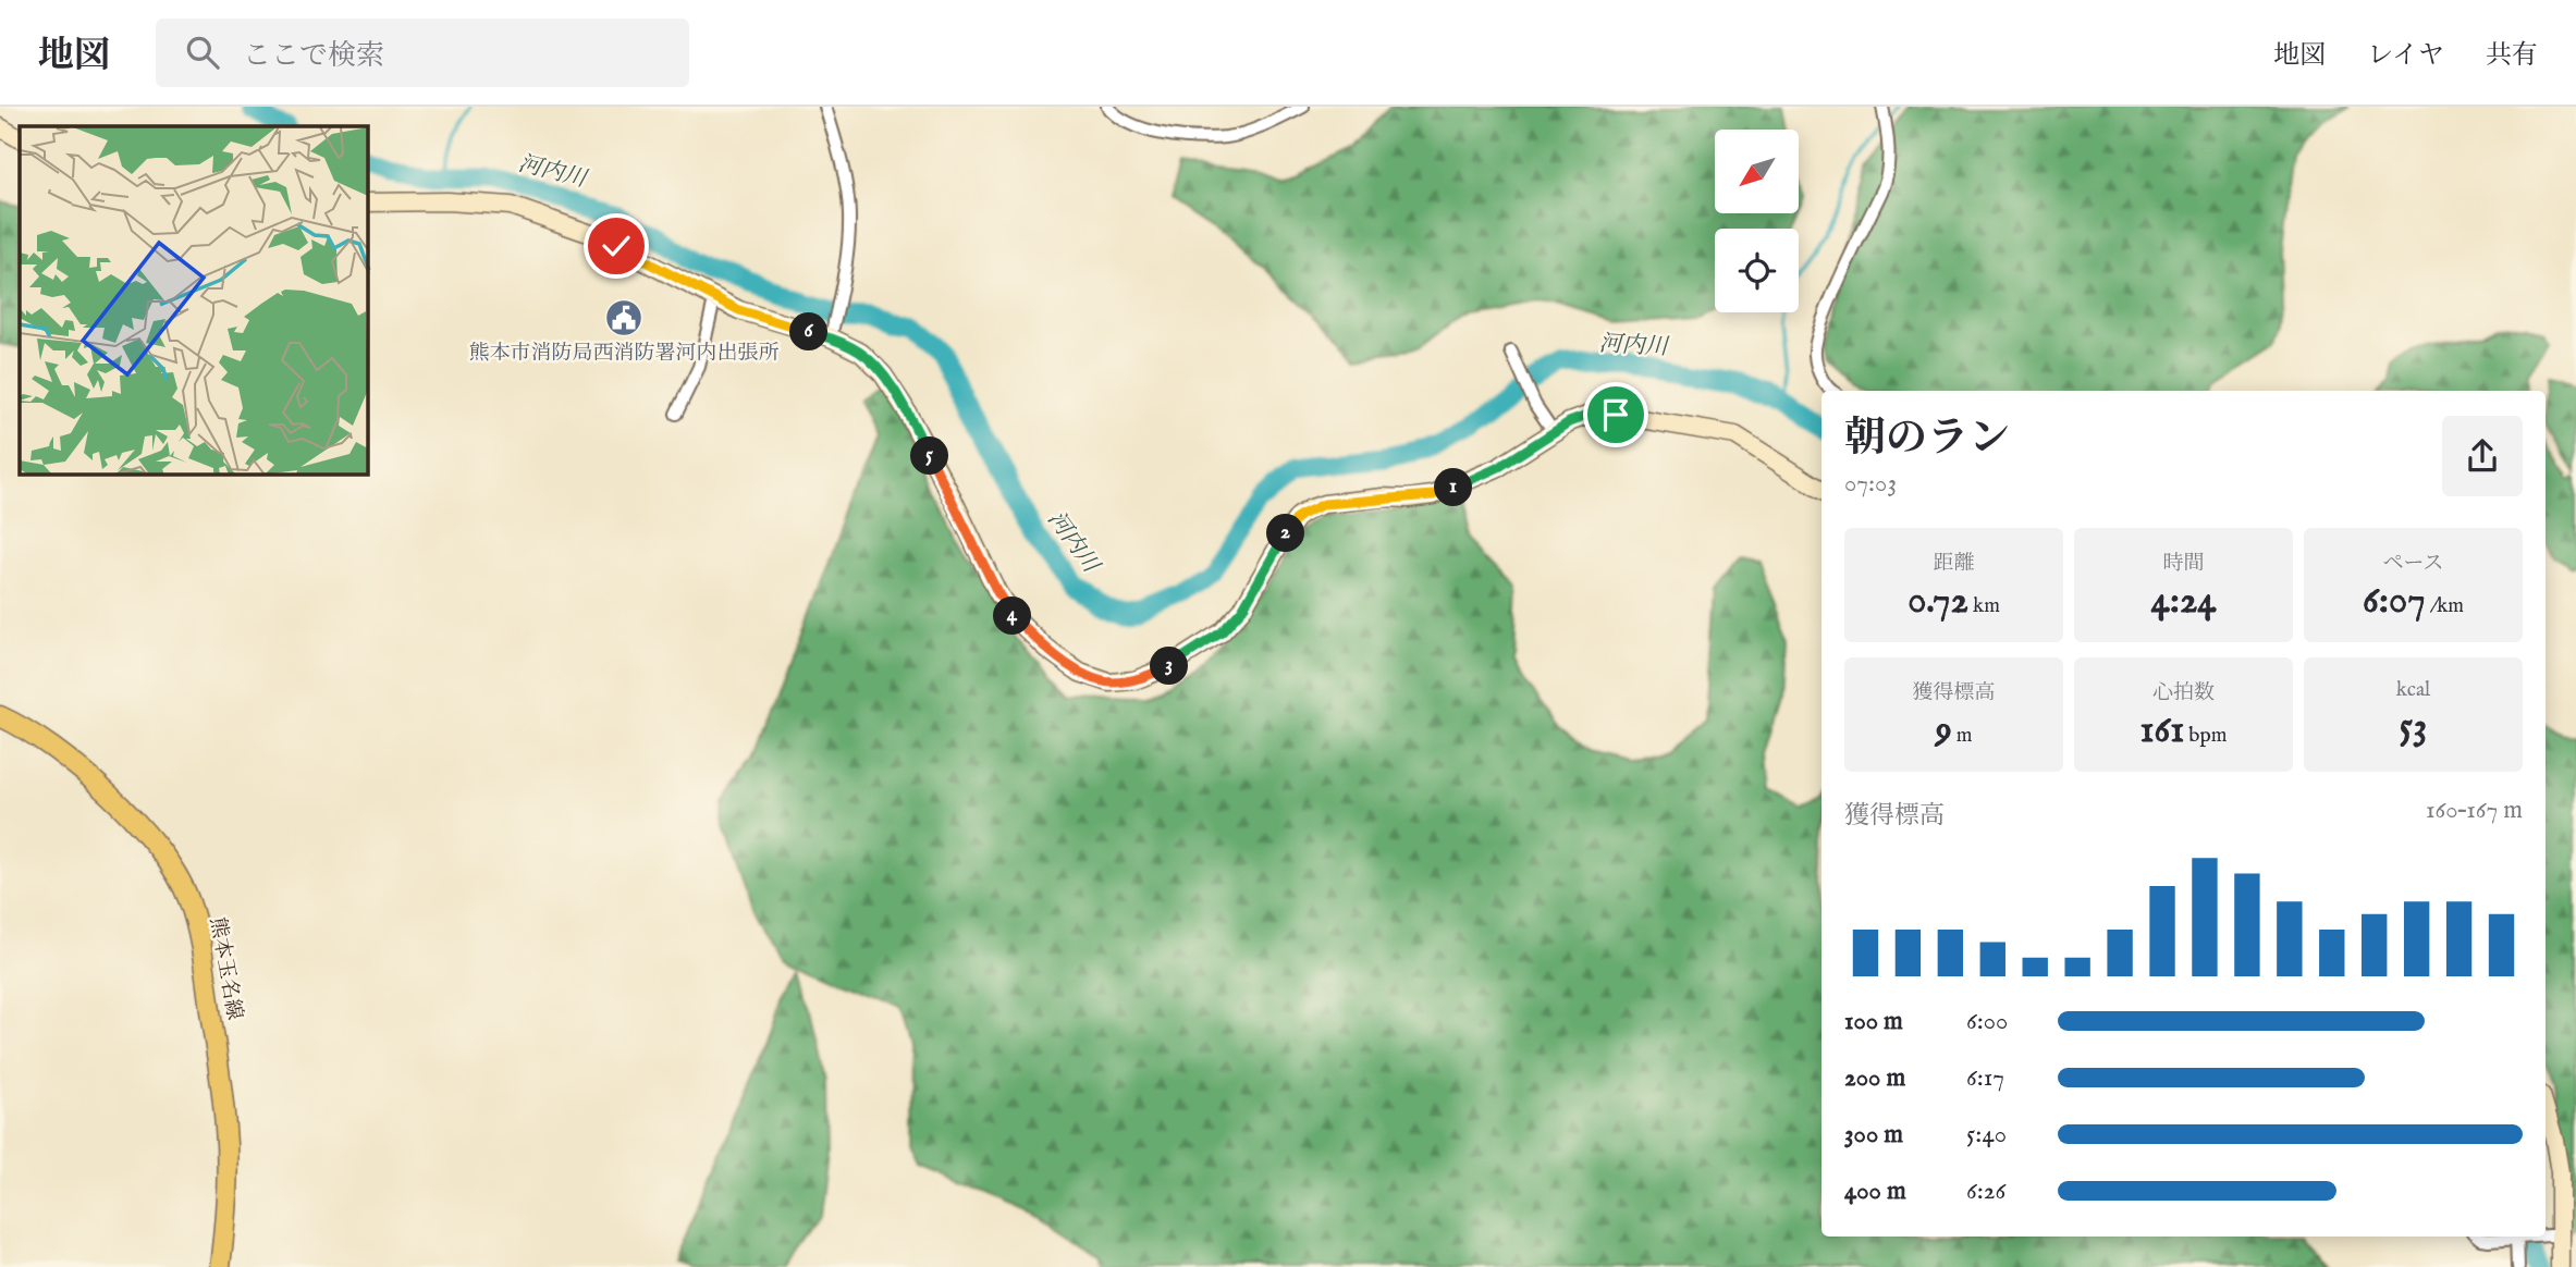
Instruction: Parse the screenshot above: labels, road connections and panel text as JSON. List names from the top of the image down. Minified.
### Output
{"streets":{"main road":["熊本玉名線"]},"water":["河内川"],"places":{"public building":["熊本市消防局西消防署河内出張所"]},"north":"bottom left","page":{"header":"地図","search":"ここで検索","nav":["地図","レイヤ","共有"],"pins":["6","5","1","2","4","3"],"heading":["朝のラン","07:03"],"stats":[["距離","0.72 km"],["時間","4:24"],["ペース","6:07 /km"],["獲得標高","9 m"],["心拍数","161 bpm"],["kcal","53"]],"chart":["獲得標高","160–167 m"],"list":[{"name":"100 m","note":"6:00"},{"name":"200 m","note":"6:17"},{"name":"300 m","note":"5:40"},{"name":"400 m","note":"6:26"}]}}
